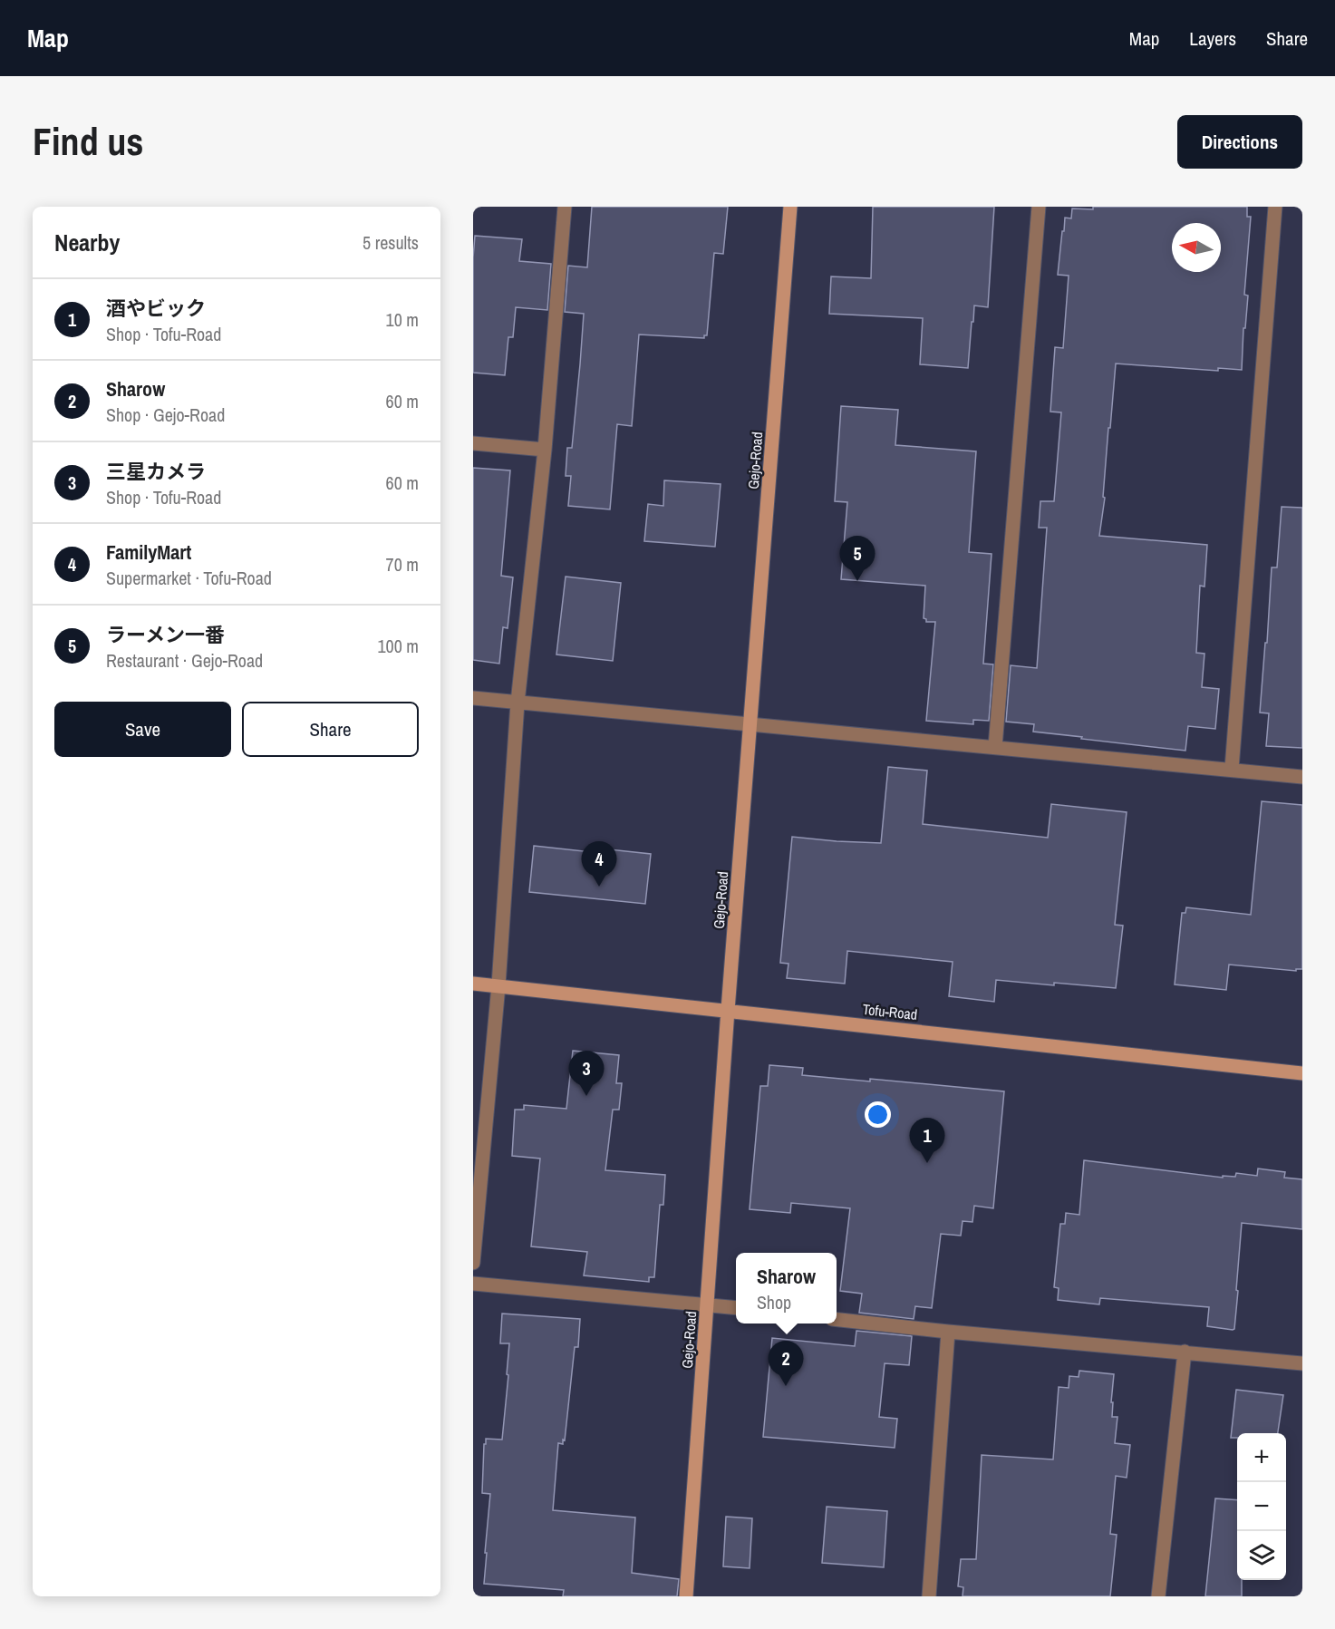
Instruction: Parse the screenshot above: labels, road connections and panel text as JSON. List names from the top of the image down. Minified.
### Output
{"streets":{"street":["Gejo-Road","Tofu-Road"]},"crossings":[["Gejo-Road","Tofu-Road"]],"north":"left","page":{"header":"Map","nav":["Map","Layers","Share"],"buttons":["Directions",["Save","Share"]],"title":"Find us","heading":["Nearby","5 results"],"list":[{"mark":"1","name":"酒やビック","note":"Shop · Tofu-Road","value":"10 m"},{"mark":"2","name":"Sharow","note":"Shop · Gejo-Road","value":"60 m"},{"mark":"3","name":"三星カメラ","note":"Shop · Tofu-Road","value":"60 m"},{"mark":"4","name":"FamilyMart","note":"Supermarket · Tofu-Road","value":"70 m"},{"mark":"5","name":"ラーメン一番","note":"Restaurant · Gejo-Road","value":"100 m"}],"pins":["5","4","3","1","2"],"popup":["Sharow","Shop"],"map_buttons":["+","−"]}}
